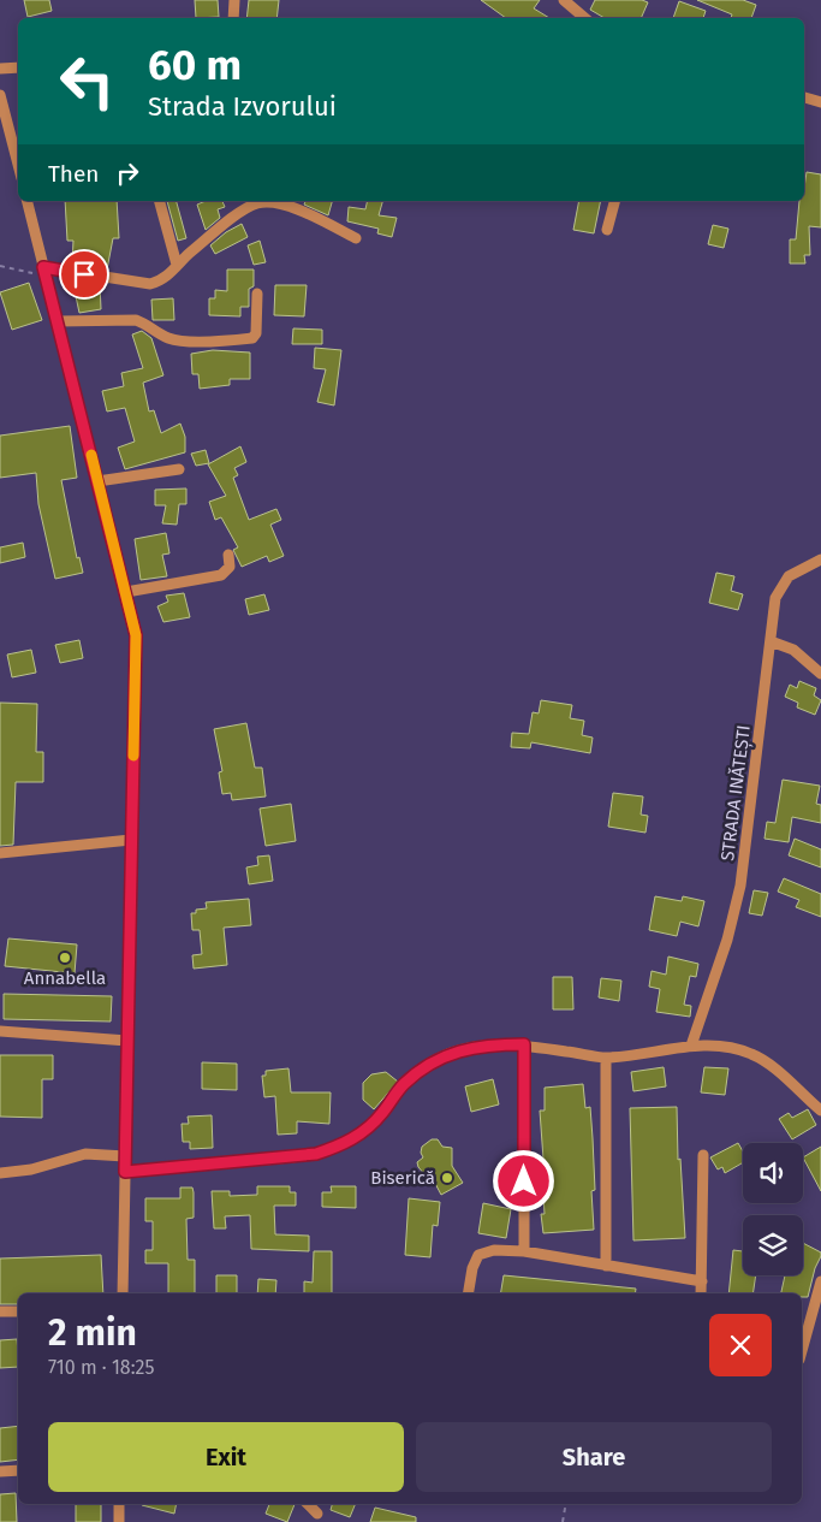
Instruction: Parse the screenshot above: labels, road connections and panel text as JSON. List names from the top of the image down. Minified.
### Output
{"streets":{"street":["STRADA INĂTEȘTI"]},"places":["Annabella","Biserică"],"page":{"turn":["60 m","Strada Izvorului"],"then":"Then","heading":["2 min","710 m · 18:25"],"buttons":["Exit","Share"]}}
